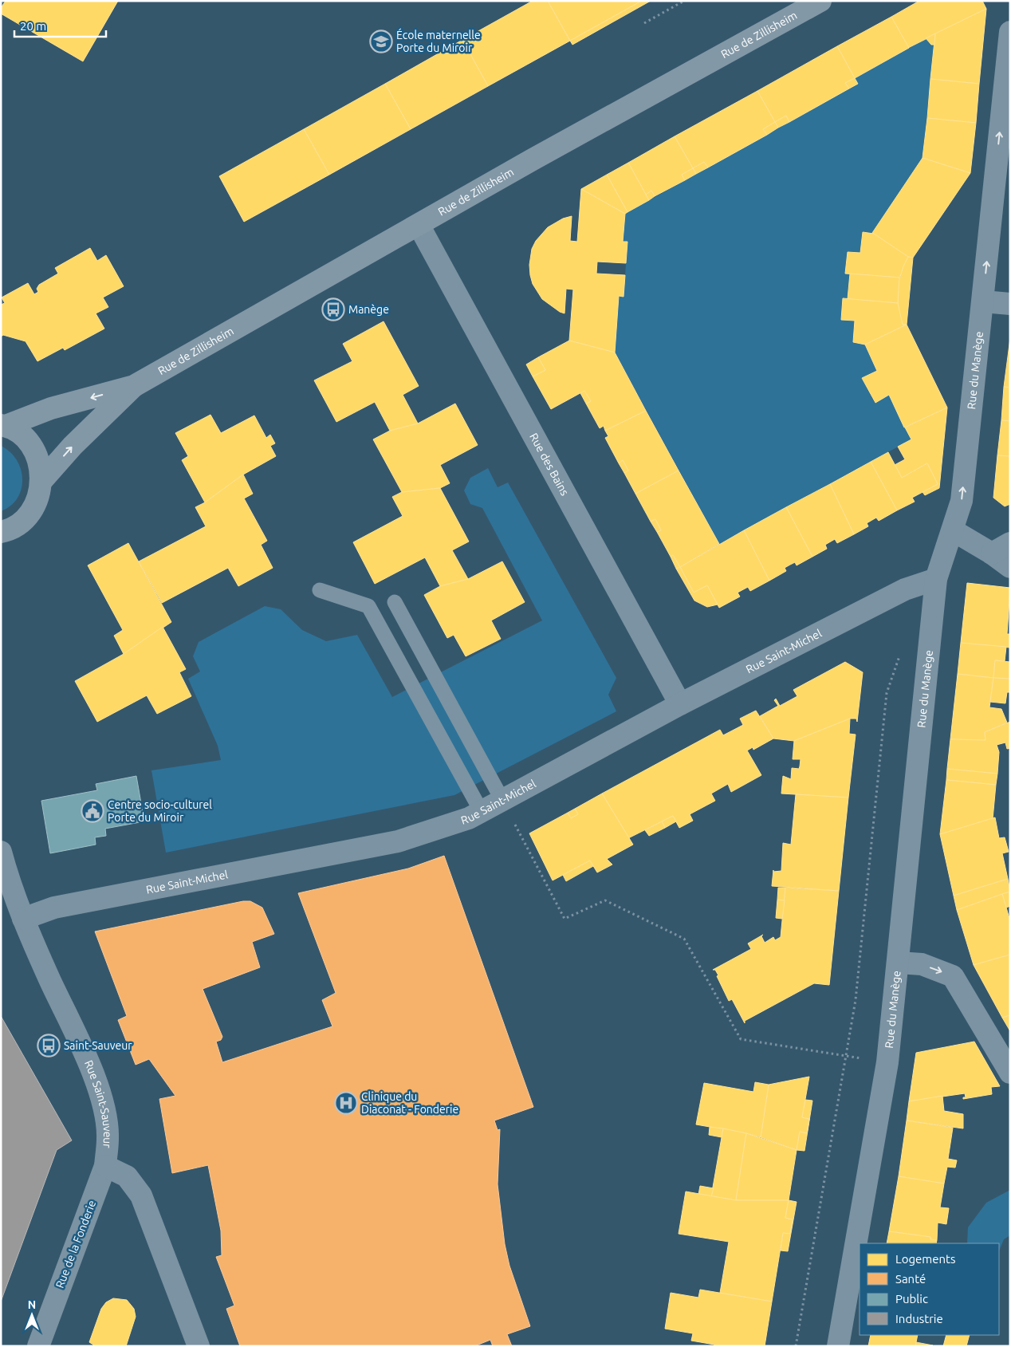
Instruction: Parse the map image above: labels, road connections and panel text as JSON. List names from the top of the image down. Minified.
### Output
{"streets":{"street":["Rue de Zillisheim","Rue du Manège","Rue des Bains","Rue Saint-Michel","Rue Saint-Sauveur","Rue de la Fonderie"]},"crossings":[["Rue de Zillisheim","Rue des Bains"],["Rue du Manège","Rue Saint-Michel"],["Rue des Bains","Rue Saint-Michel"],["Rue Saint-Michel","Rue Saint-Sauveur"],["Rue Saint-Sauveur","Rue de la Fonderie"]],"one_way":["Rue du Manège"],"places":{"school or university":["École maternelle Porte du Miroir"],"bus stop":["Manège","Saint-Sauveur"],"public building":["Centre socio-culturel Porte du Miroir"],"hospital":["Clinique du Diaconat - Fonderie"]},"legend":["Logements","Santé","Public","Industrie"],"scale_bar":"20 m","north":"top"}
